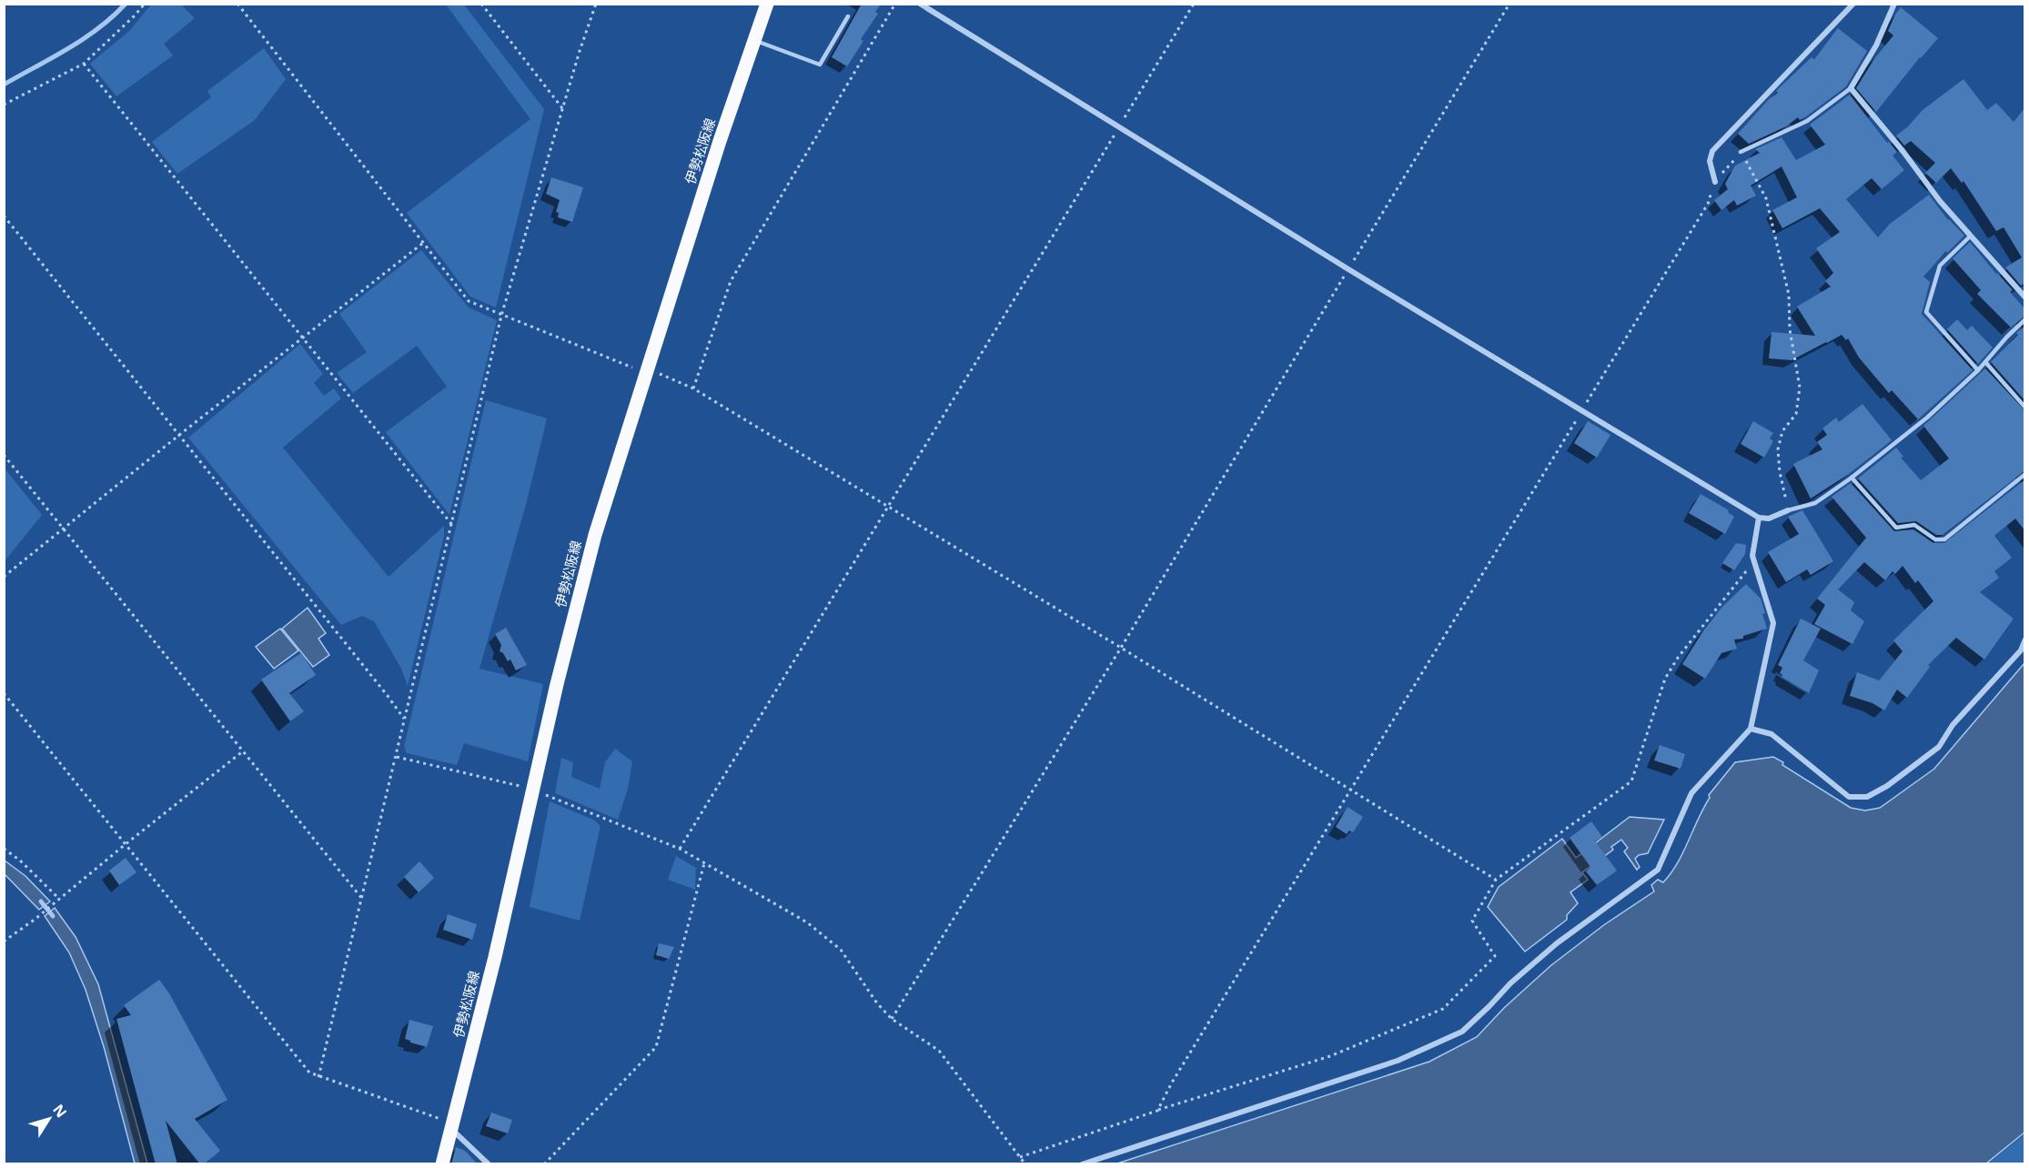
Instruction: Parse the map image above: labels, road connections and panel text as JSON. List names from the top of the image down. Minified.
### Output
{"streets":{"main road":["伊勢松阪線"]},"north":"top right"}
